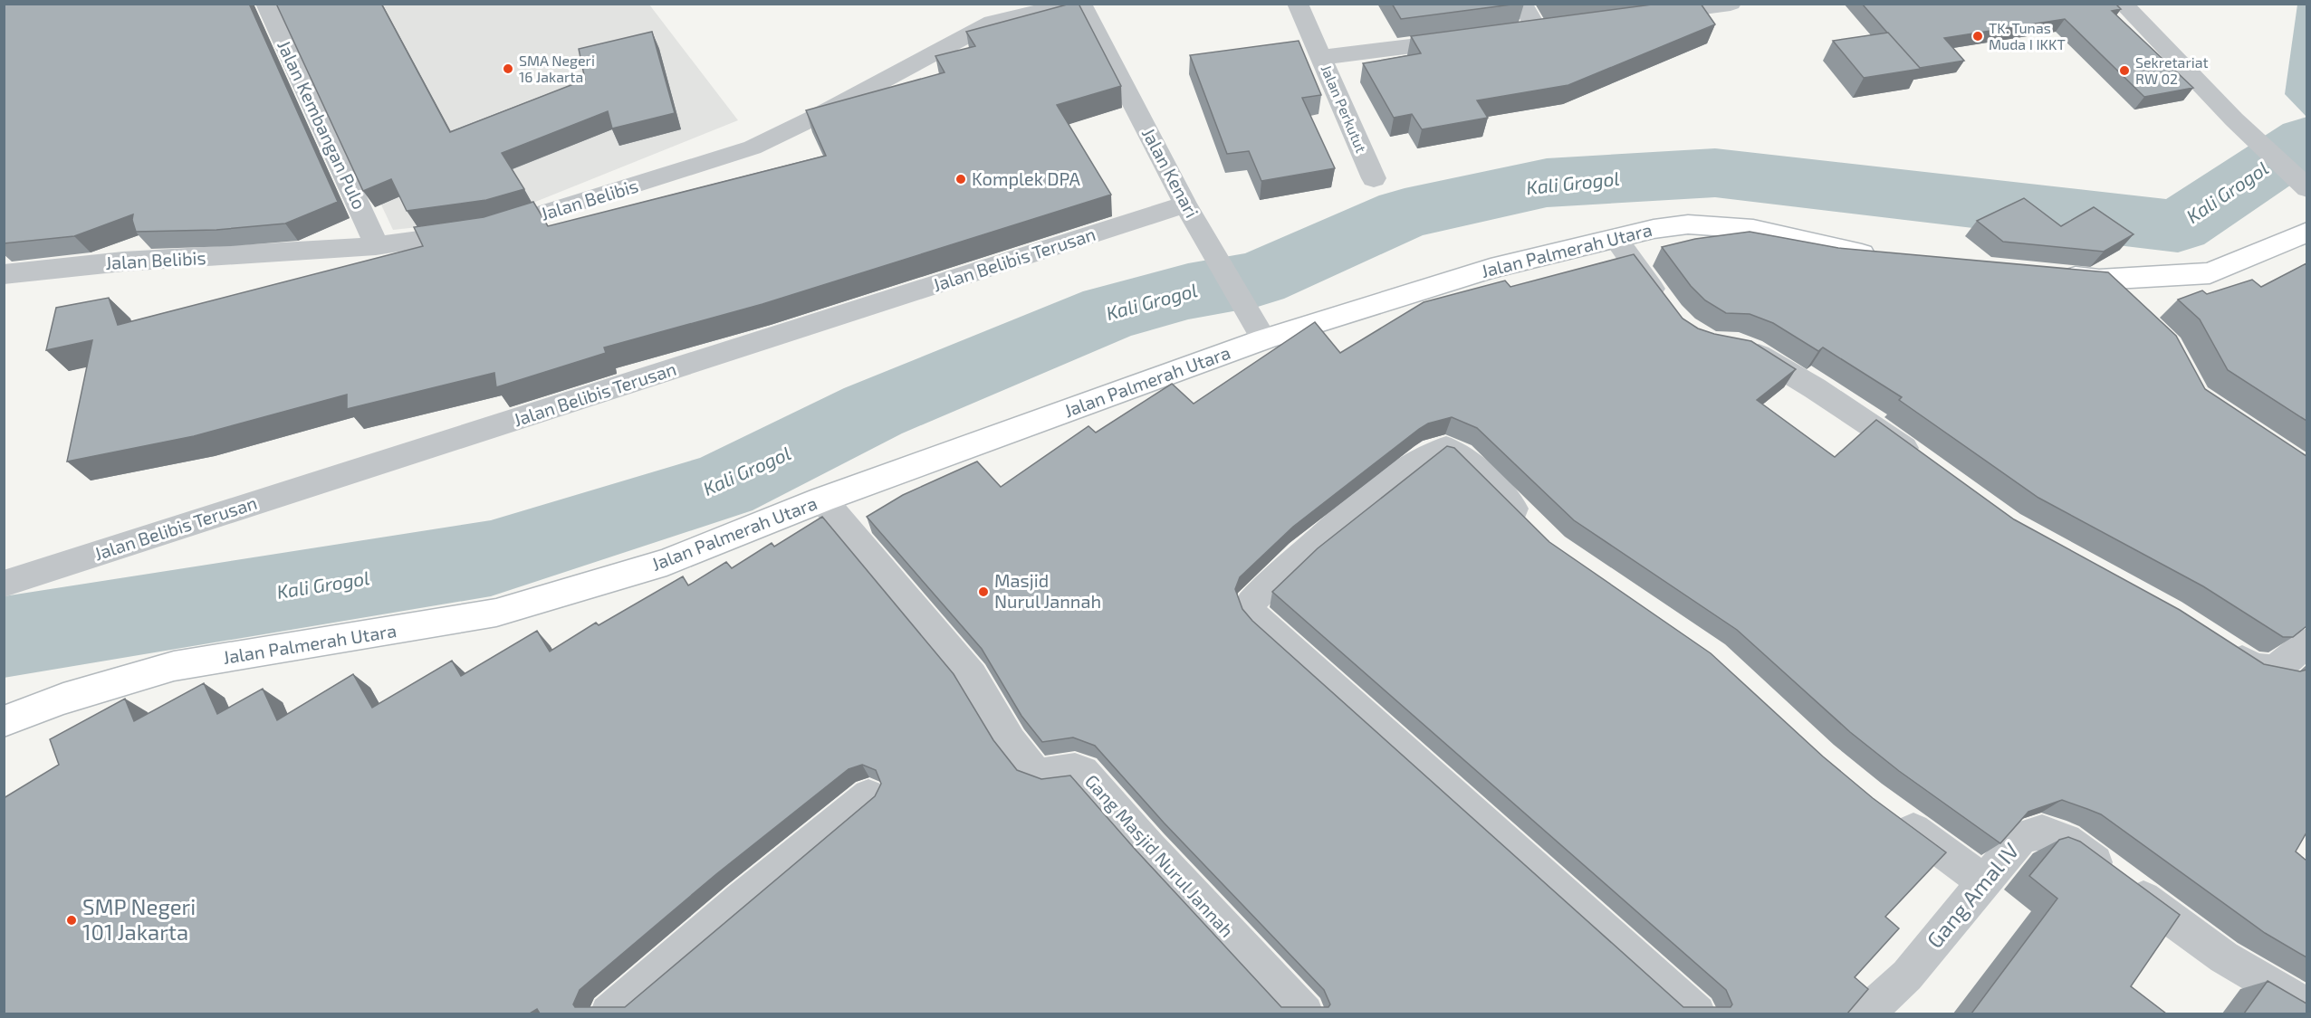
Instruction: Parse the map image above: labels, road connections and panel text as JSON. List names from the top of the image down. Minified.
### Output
{"streets":{"street":["Jalan Perkutut","Jalan Kembangan Pulo","Jalan Kenari","Jalan Belibis","Jalan Palmerah Utara","Jalan Belibis Terusan","Gang Masjid Nurul Jannah","Gang Amal IV"]},"crossings":[["Jalan Kembangan Pulo","Jalan Belibis"],["Jalan Kenari","Jalan Palmerah Utara"],["Jalan Kenari","Jalan Belibis Terusan"],["Jalan Palmerah Utara","Gang Masjid Nurul Jannah"]],"water":["Kali Grogol"],"places":["TK. Tunas Muda I IKKT","SMA Negeri 16 Jakarta","Sekretariat RW 02","Komplek DPA","Masjid Nurul Jannah","SMP Negeri 101 Jakarta"]}
